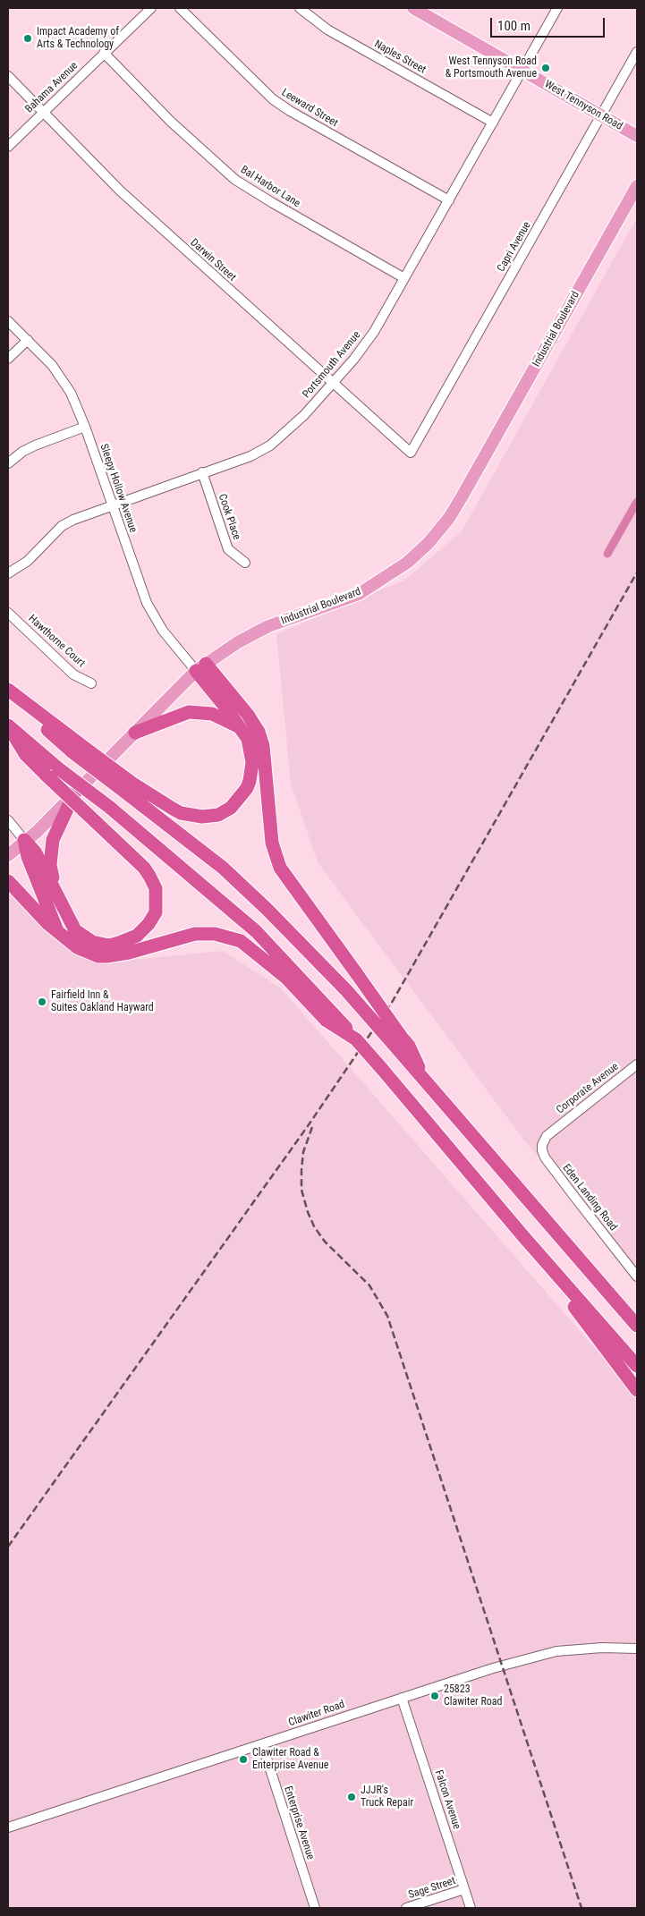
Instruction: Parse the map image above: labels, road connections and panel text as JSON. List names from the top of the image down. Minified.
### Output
{"streets":{"main road":["West Tennyson Road","Industrial Boulevard"],"street":["Naples Street","Bahama Avenue","Leeward Street","Bal Harbor Lane","Capri Avenue","Darwin Street","Portsmouth Avenue","Sleepy Hollow Avenue","Cook Place","Hawthorne Court","Corporate Avenue","Eden Landing Road","Clawiter Road","Falcon Avenue","Enterprise Avenue","Sage Street"]},"crossings":[["Naples Street","Portsmouth Avenue"],["Bahama Avenue","Bal Harbor Lane"],["Bahama Avenue","Darwin Street"],["West Tennyson Road","Capri Avenue"],["West Tennyson Road","Portsmouth Avenue"],["Leeward Street","Portsmouth Avenue"],["Bal Harbor Lane","Portsmouth Avenue"],["Capri Avenue","Darwin Street"],["Darwin Street","Portsmouth Avenue"],["Industrial Boulevard","Sleepy Hollow Avenue"],["Portsmouth Avenue","Sleepy Hollow Avenue"],["Portsmouth Avenue","Cook Place"],["Corporate Avenue","Eden Landing Road"],["Clawiter Road","Falcon Avenue"],["Clawiter Road","Enterprise Avenue"],["Falcon Avenue","Sage Street"]],"places":["Impact Academy of Arts & Technology","West Tennyson Road & Portsmouth Avenue","Fairfield Inn & Suites Oakland Hayward","25823 Clawiter Road","Clawiter Road & Enterprise Avenue","JJJR's Truck Repair"],"scale_bar":"100 m"}
